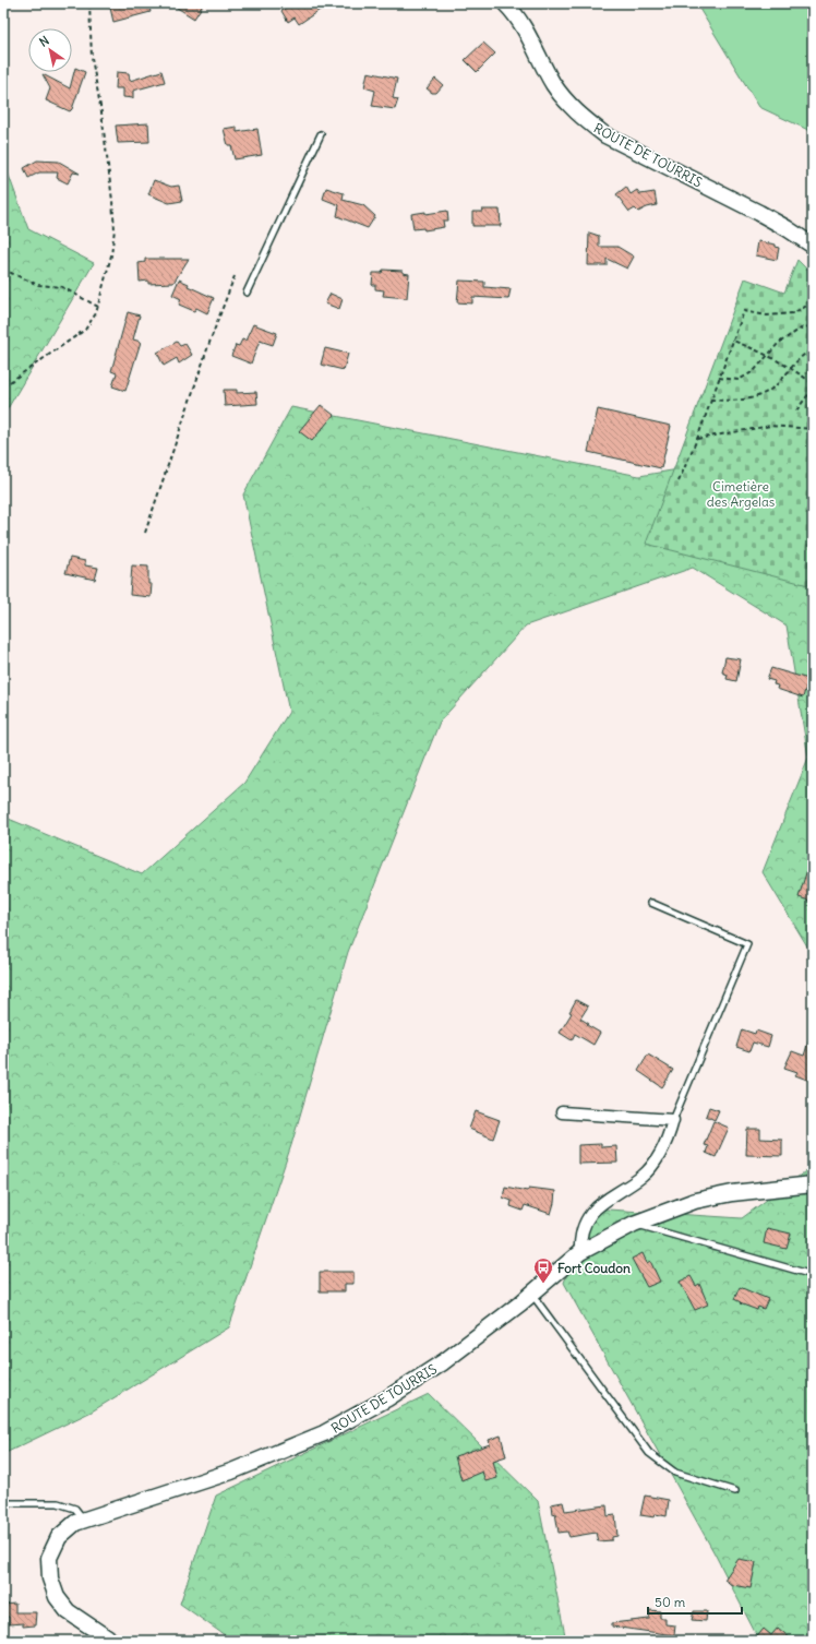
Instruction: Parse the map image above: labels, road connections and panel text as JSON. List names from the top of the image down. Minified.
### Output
{"streets":{"street":["ROUTE DE TOURRIS"]},"parks":["Cimetière des Argelas"],"places":{"bus stop":["Fort Coudon"]},"scale_bar":"50 m","north":"top left"}
